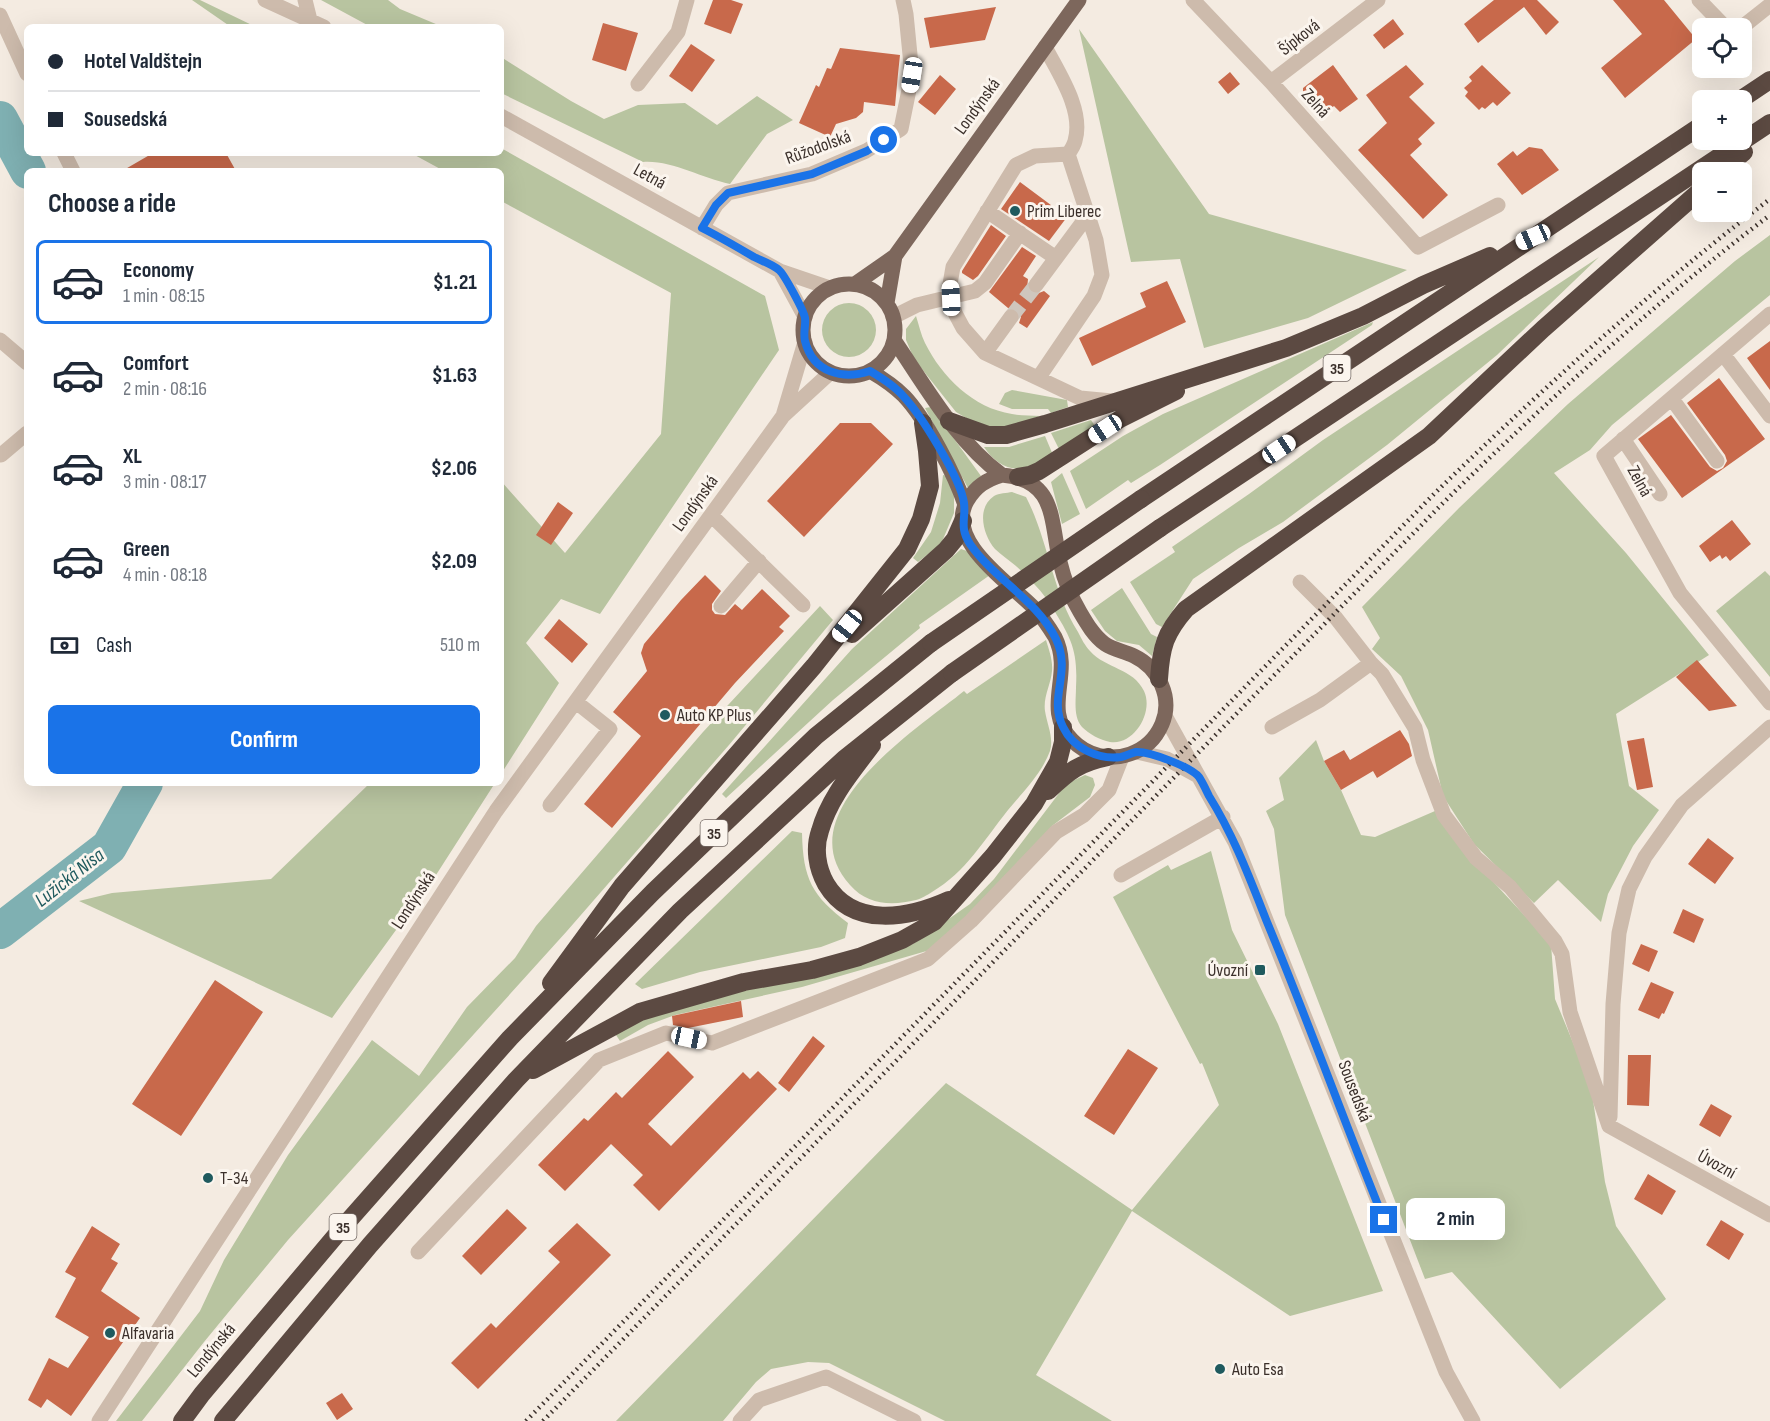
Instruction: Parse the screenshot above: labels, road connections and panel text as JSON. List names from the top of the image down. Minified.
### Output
{"streets":{"highway":["Londýnská","35"],"street":["Šípková","Zelná","Růžodolská","Letná","Sousedská","Úvozní"]},"crossings":[["Šípková","Zelná"],["Londýnská","Letná"],["Londýnská","35"],["Růžodolská","Letná"]],"water":["Lužická Nisa"],"places":{"other":["Prim Liberec","Auto KP Plus","T-34","Alfavaria","Auto Esa"],"transit":["Úvozní"]},"page":{"map_buttons":["+","−"],"banner":["Hotel Valdštejn","Sousedská"],"heading":"Choose a ride","list":[{"name":"Economy","note":"1 min · 08:15","value":"$1.21"},{"name":"Comfort","note":"2 min · 08:16","value":"$1.63"},{"name":"XL","note":"3 min · 08:17","value":"$2.06"},{"name":"Green","note":"4 min · 08:18","value":"$2.09"}],"pay":["Cash","510 m"],"buttons":"Confirm","bubble":"2 min"}}
